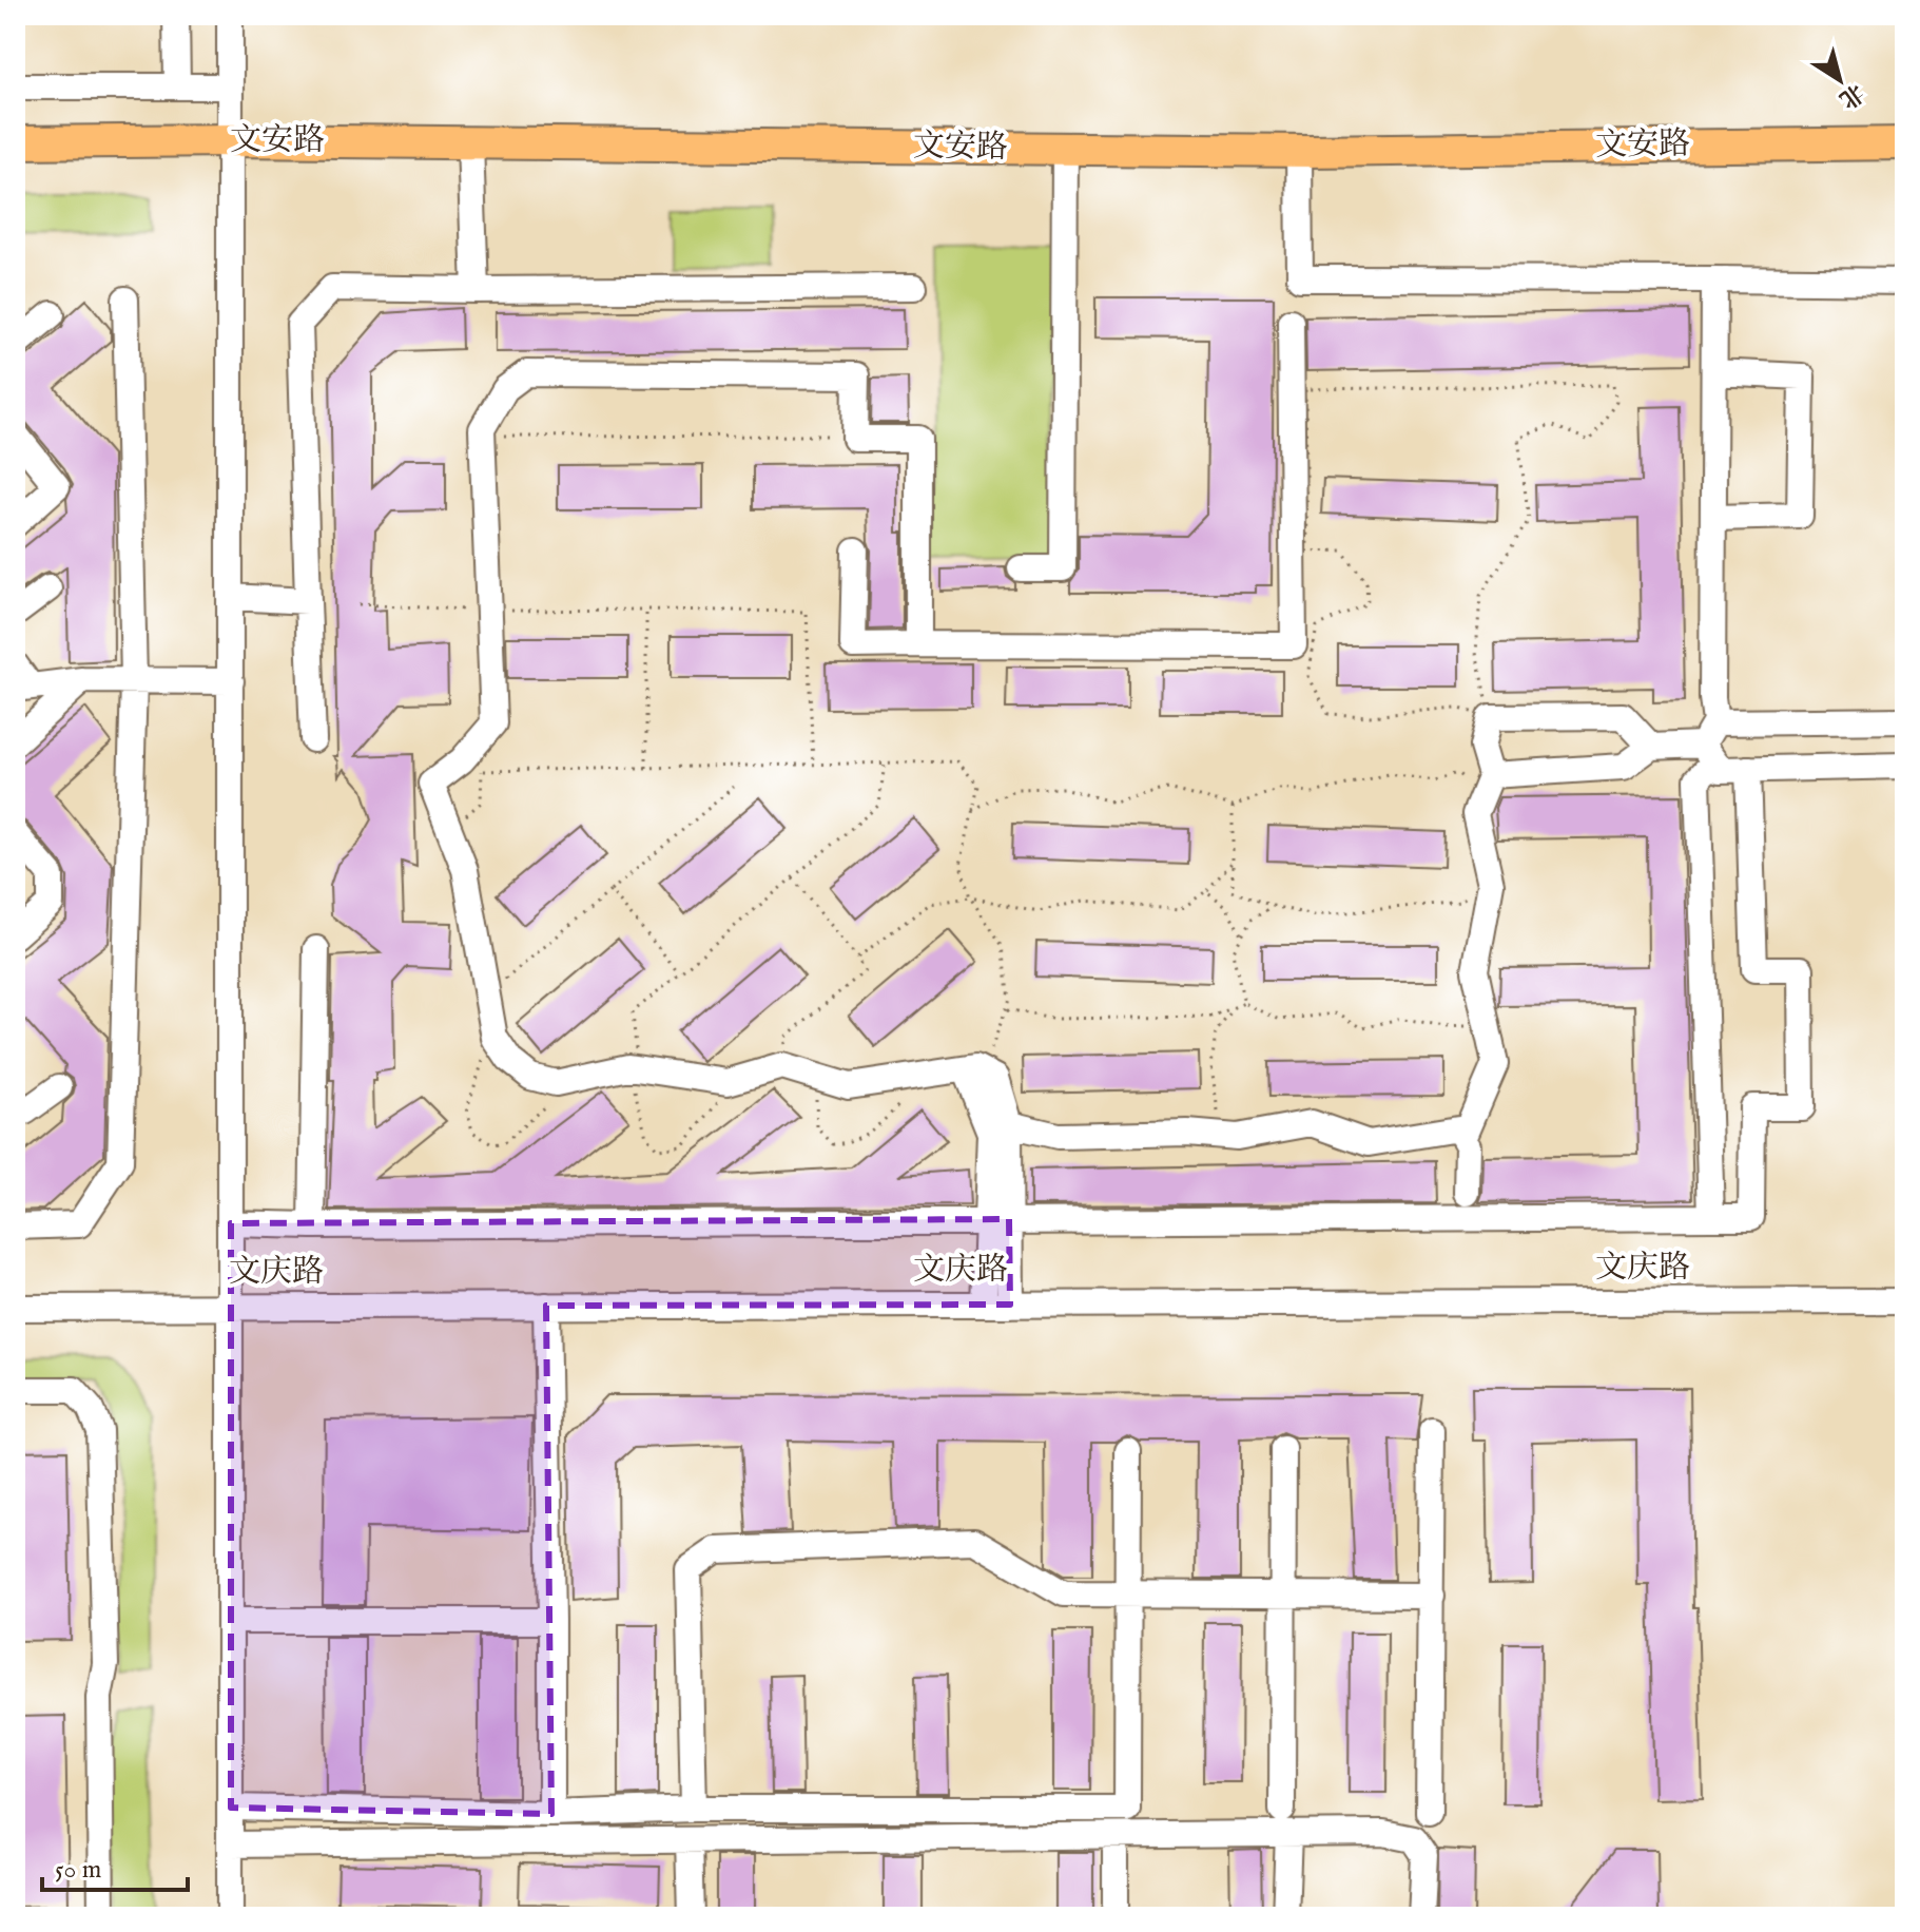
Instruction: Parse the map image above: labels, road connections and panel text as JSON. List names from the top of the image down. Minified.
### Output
{"streets":{"main road":["文安路"],"street":["文庆路"]},"scale_bar":"50 m","north":"bottom right"}
